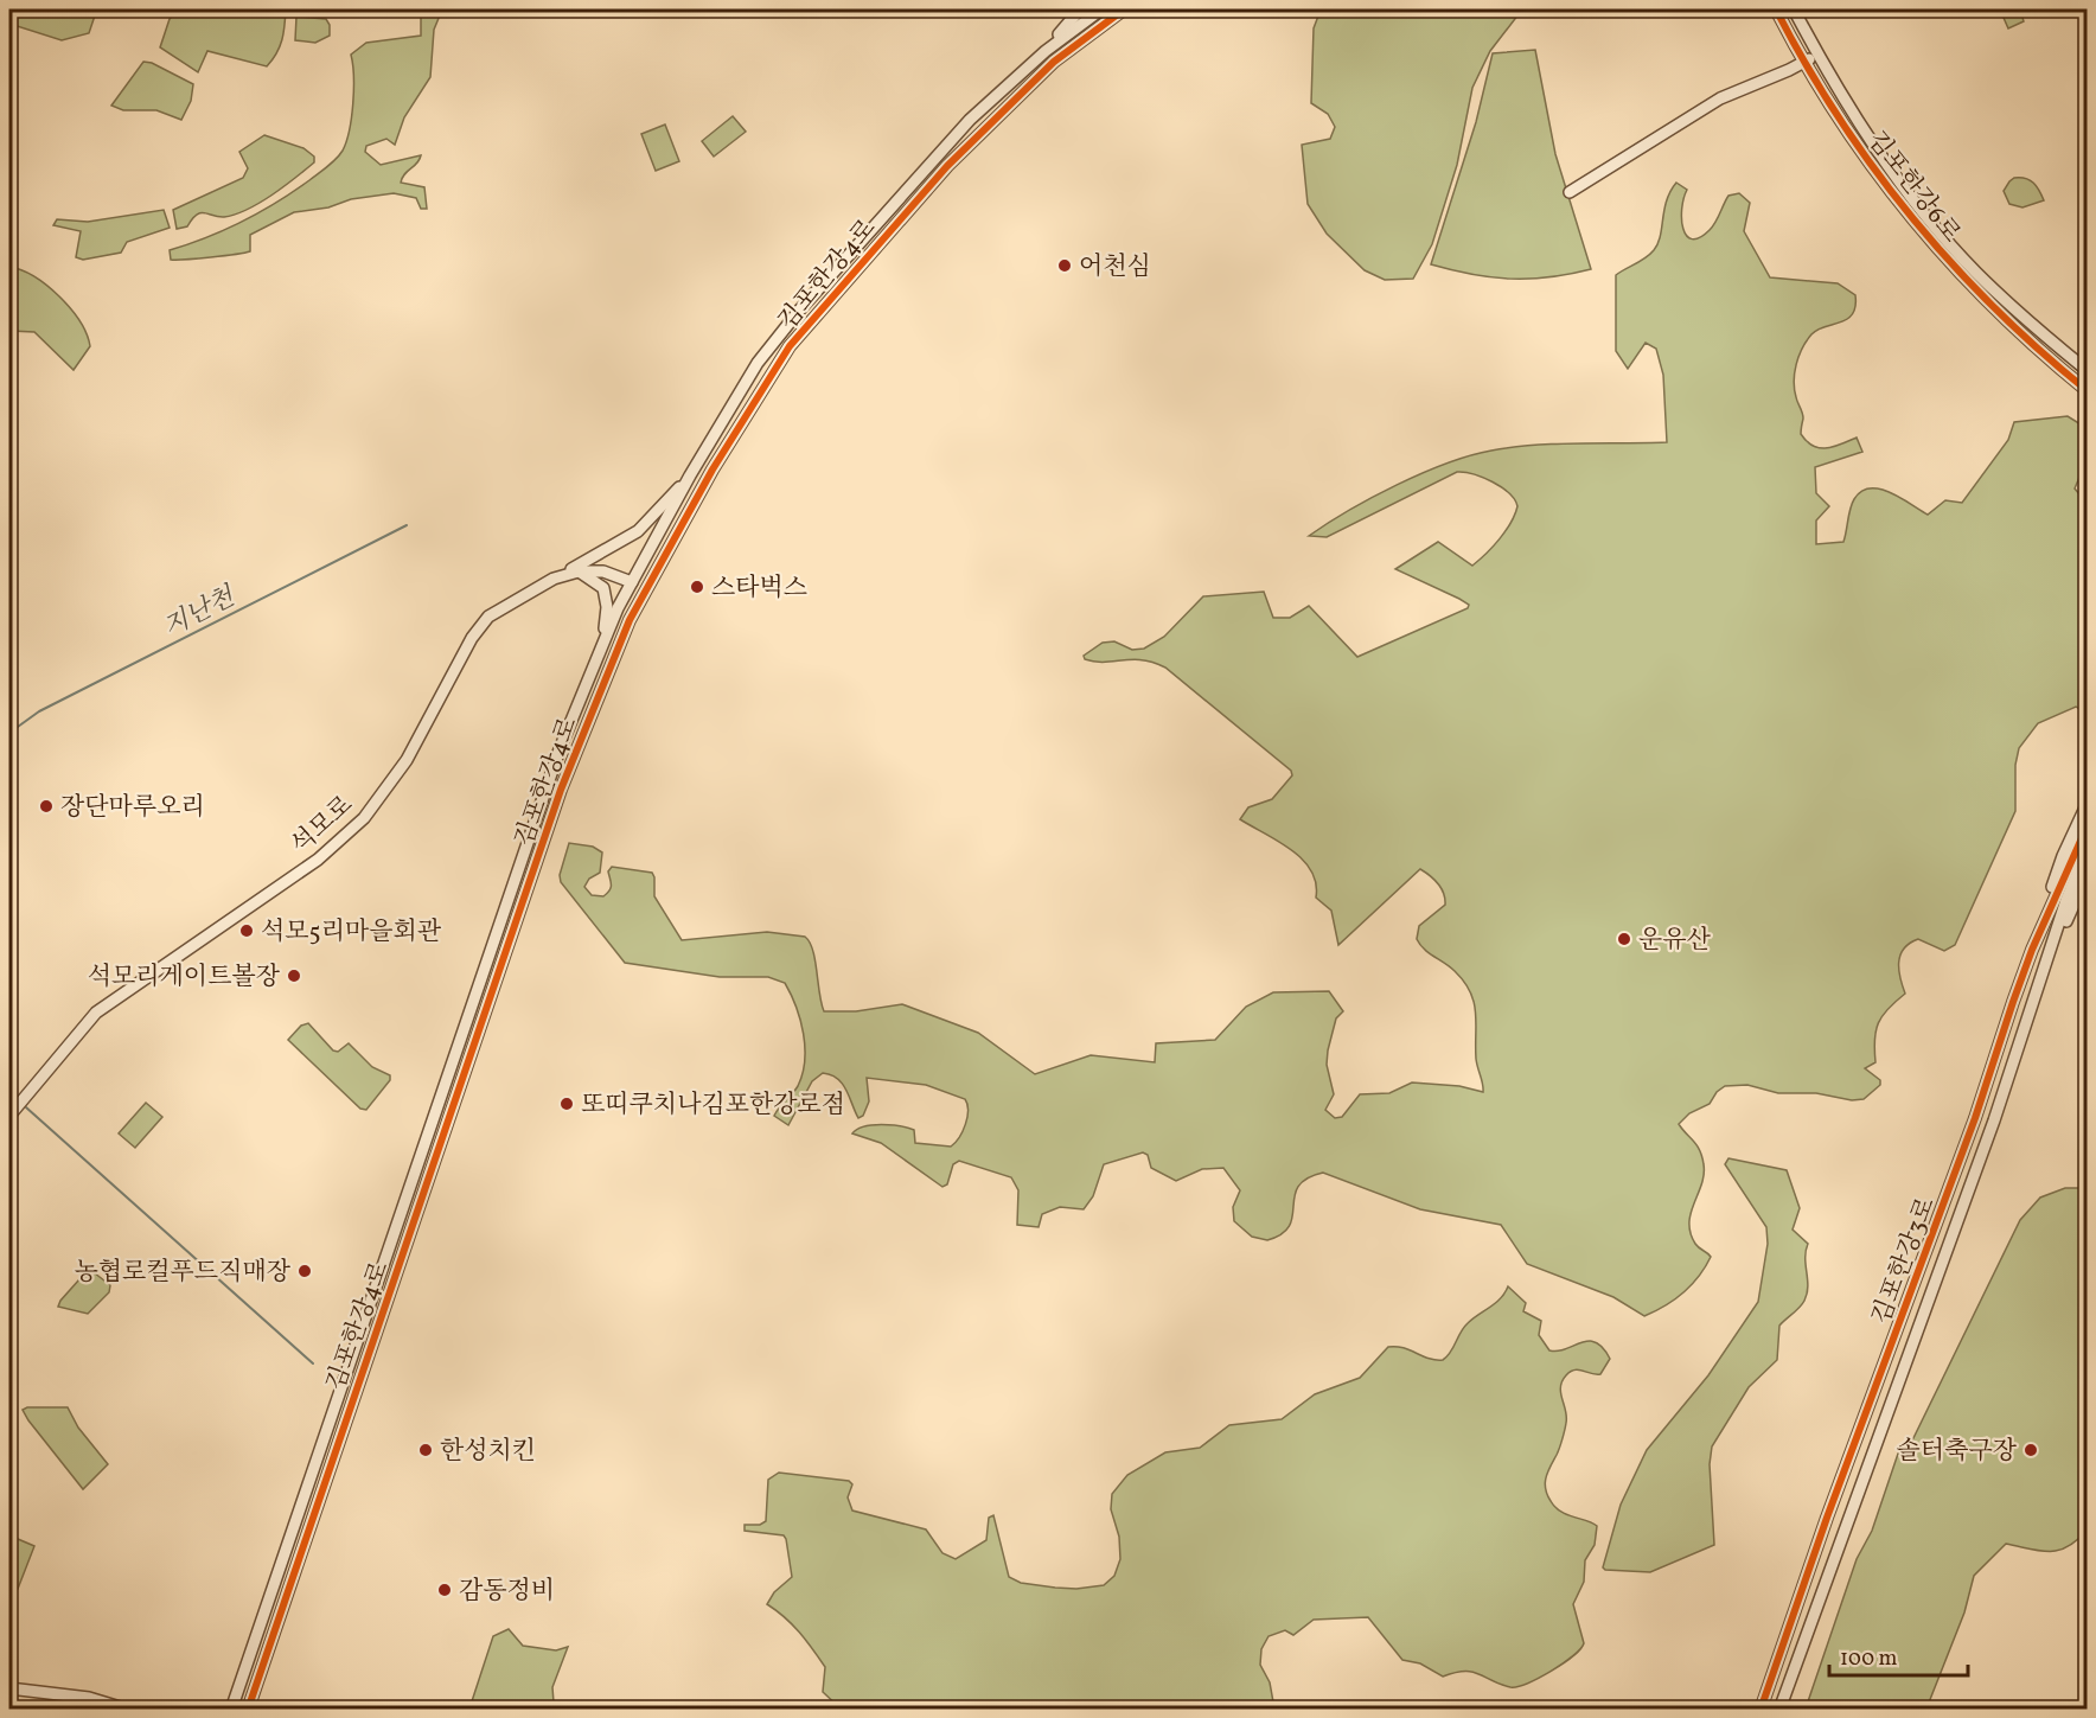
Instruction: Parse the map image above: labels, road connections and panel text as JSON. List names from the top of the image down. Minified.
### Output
{"streets":{"street":["김포한강6로","김포한강4로","석모로","김포한강3로"]},"crossings":[["김포한강4로","석모로"]],"water":["지난천"],"places":["어천심","스타벅스","장단마루오리","석모5리마을회관","운유산","석모리게이트볼장","또띠쿠치나김포한강로점","농협로컬푸드직매장","한성치킨","솔터축구장","감동정비"],"scale_bar":"100 m"}
